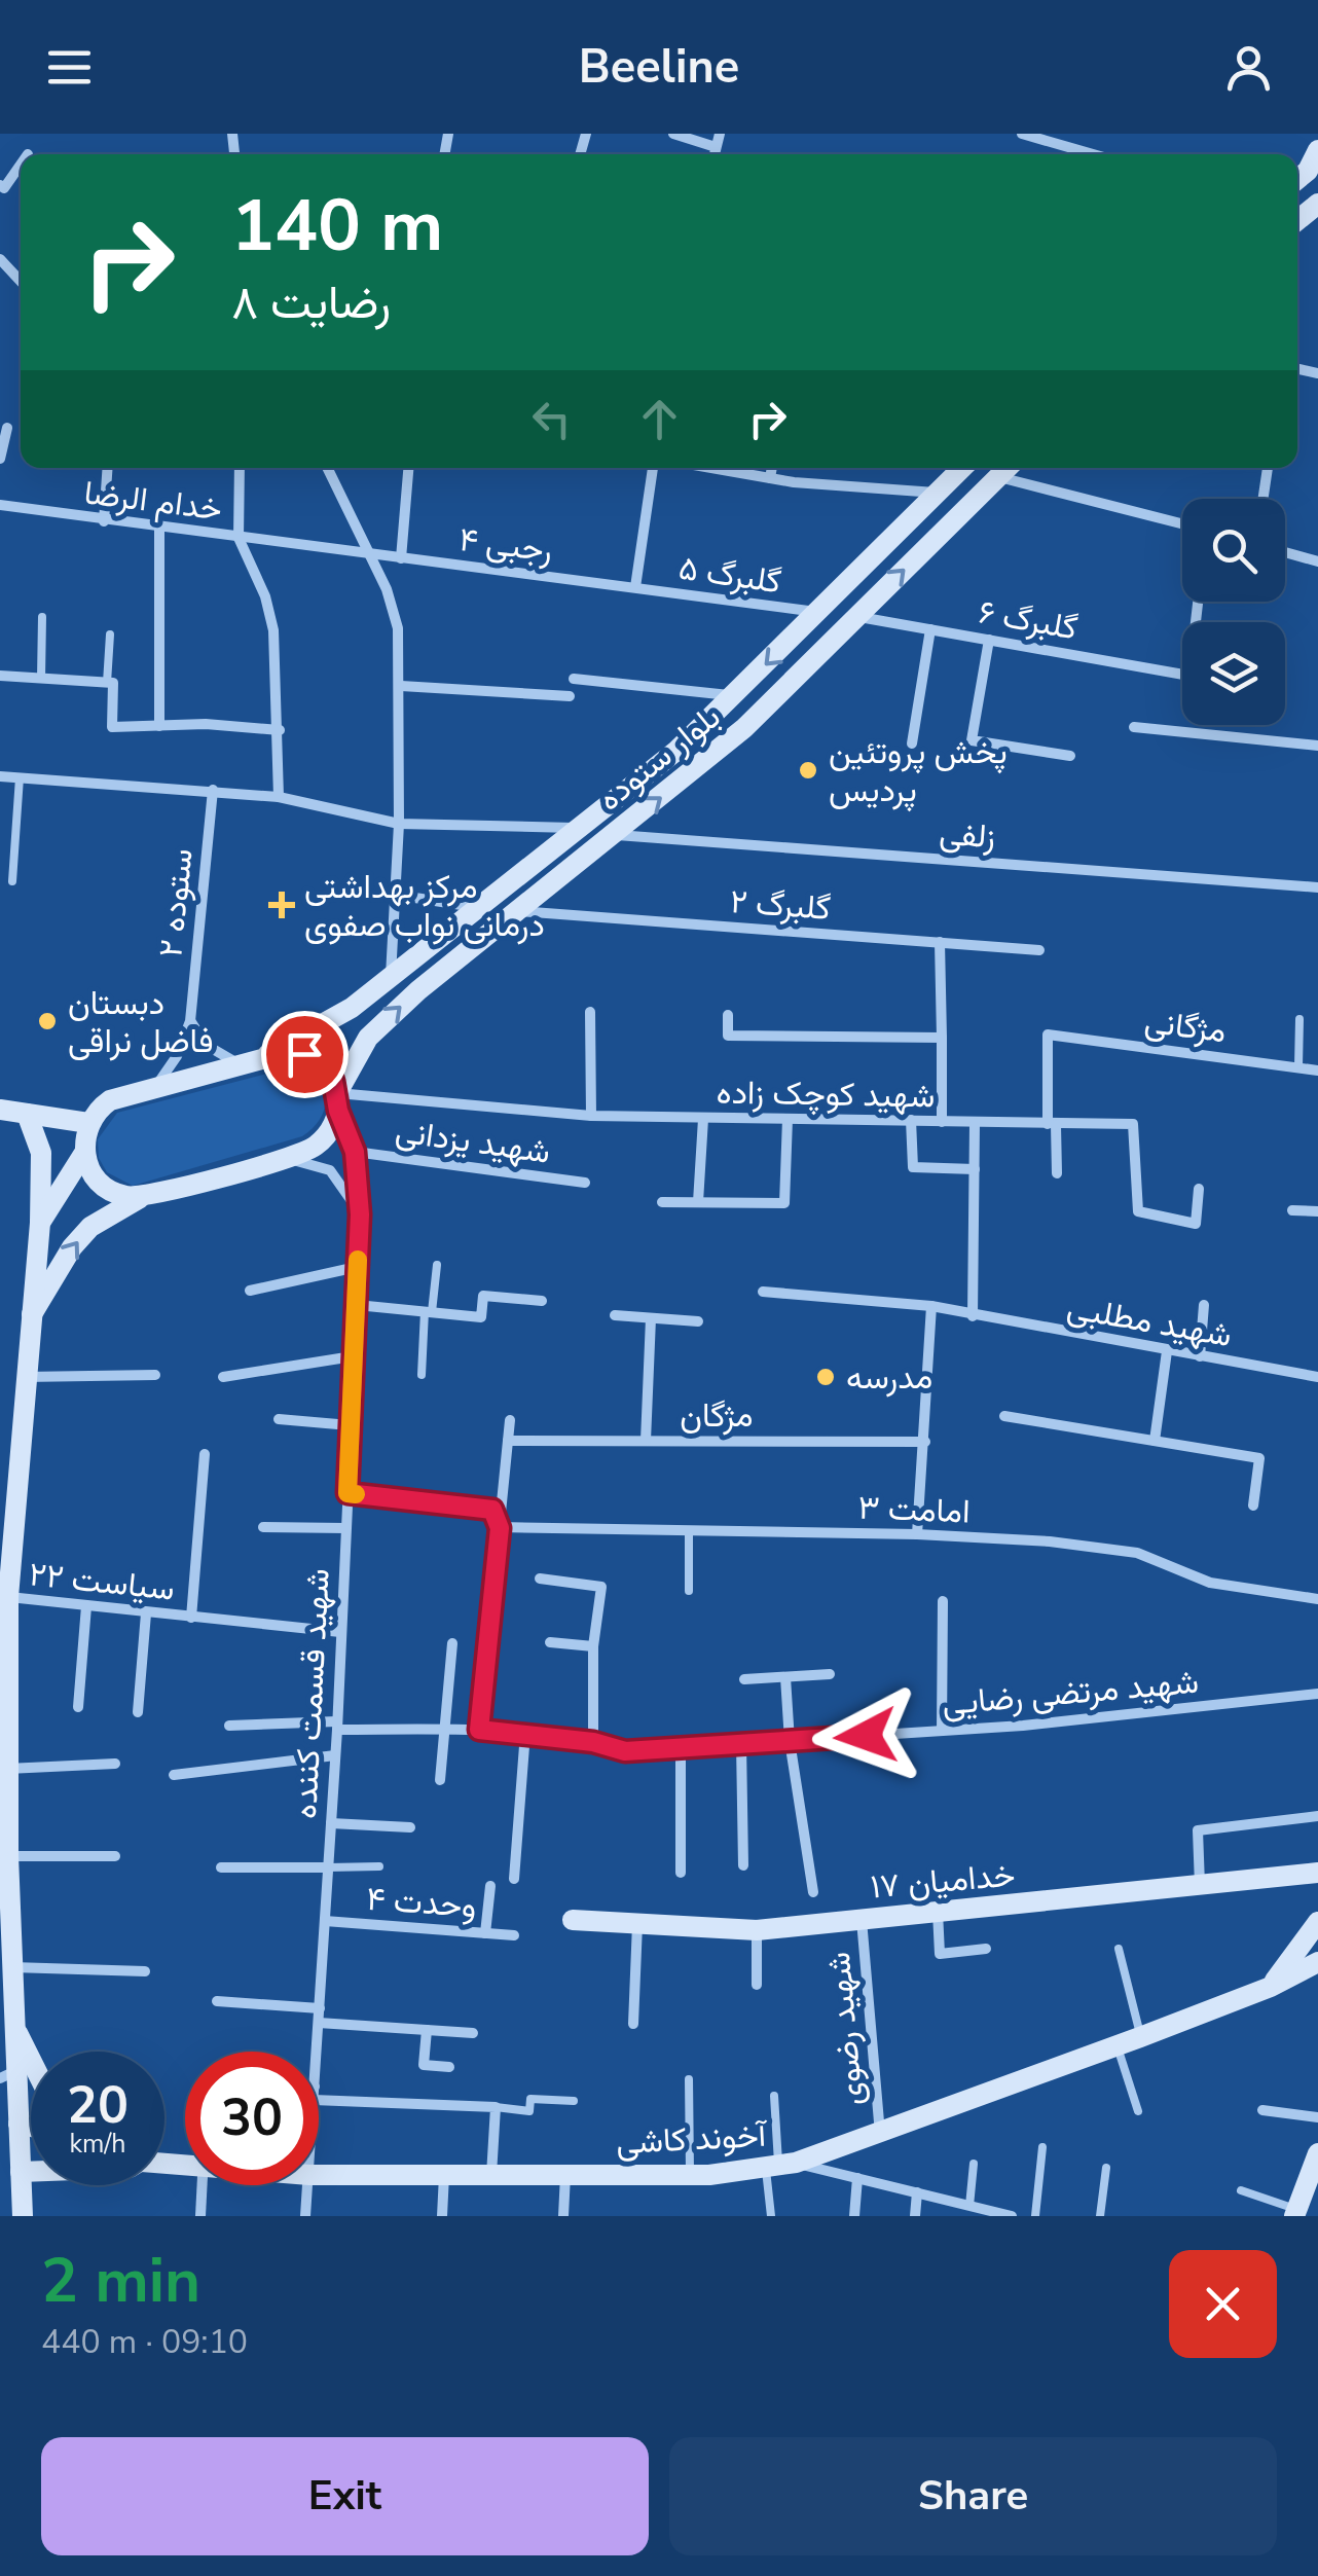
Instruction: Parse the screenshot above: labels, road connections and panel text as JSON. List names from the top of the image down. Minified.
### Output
{"streets":{"main road":["بلوار ستوده","خدامیان ۱۷","آخوند کاشی"],"street":["خدام الرضا","رجبی ۴","گلبرگ ۵","گلبرگ ۶","زلفی","ستوده ۲","گلبرگ ۲","مژگانی","شهید کوچک زاده","شهید یزدانی","شهید مطلبی","مژگان","امامت ۳","سیاست ۲۲","شهید مرتضی رضایی","شهید قسمت کننده","وحدت ۴","شهید رضوی"]},"crossings":[["خدام الرضا","رجبی ۴"],["رجبی ۴","گلبرگ ۵"],["گلبرگ ۵","بلوار ستوده"],["گلبرگ ۶","بلوار ستوده"],["بلوار ستوده","زلفی"],["بلوار ستوده","گلبرگ ۲"],["بلوار ستوده","شهید کوچک زاده"],["بلوار ستوده","شهید قسمت کننده"],["مژگانی","شهید کوچک زاده"],["شهید کوچک زاده","شهید قسمت کننده"],["شهید یزدانی","شهید قسمت کننده"],["سیاست ۲۲","شهید قسمت کننده"],["شهید مرتضی رضایی","شهید قسمت کننده"],["شهید قسمت کننده","وحدت ۴"],["خدامیان ۱۷","شهید رضوی"],["شهید رضوی","آخوند کاشی"]],"places":{"other":["پخش پروتئین پردیس","دبستان فاضل نراقی","مدرسه"],"health":["مرکز بهداشتی درمانی نواب صفوی"]},"page":{"header":"Beeline","turn":["140 m","رضایت ۸"],"speed":"20 km/h","limit":"30","heading":["2 min","440 m · 09:10"],"buttons":["Exit","Share"]}}
